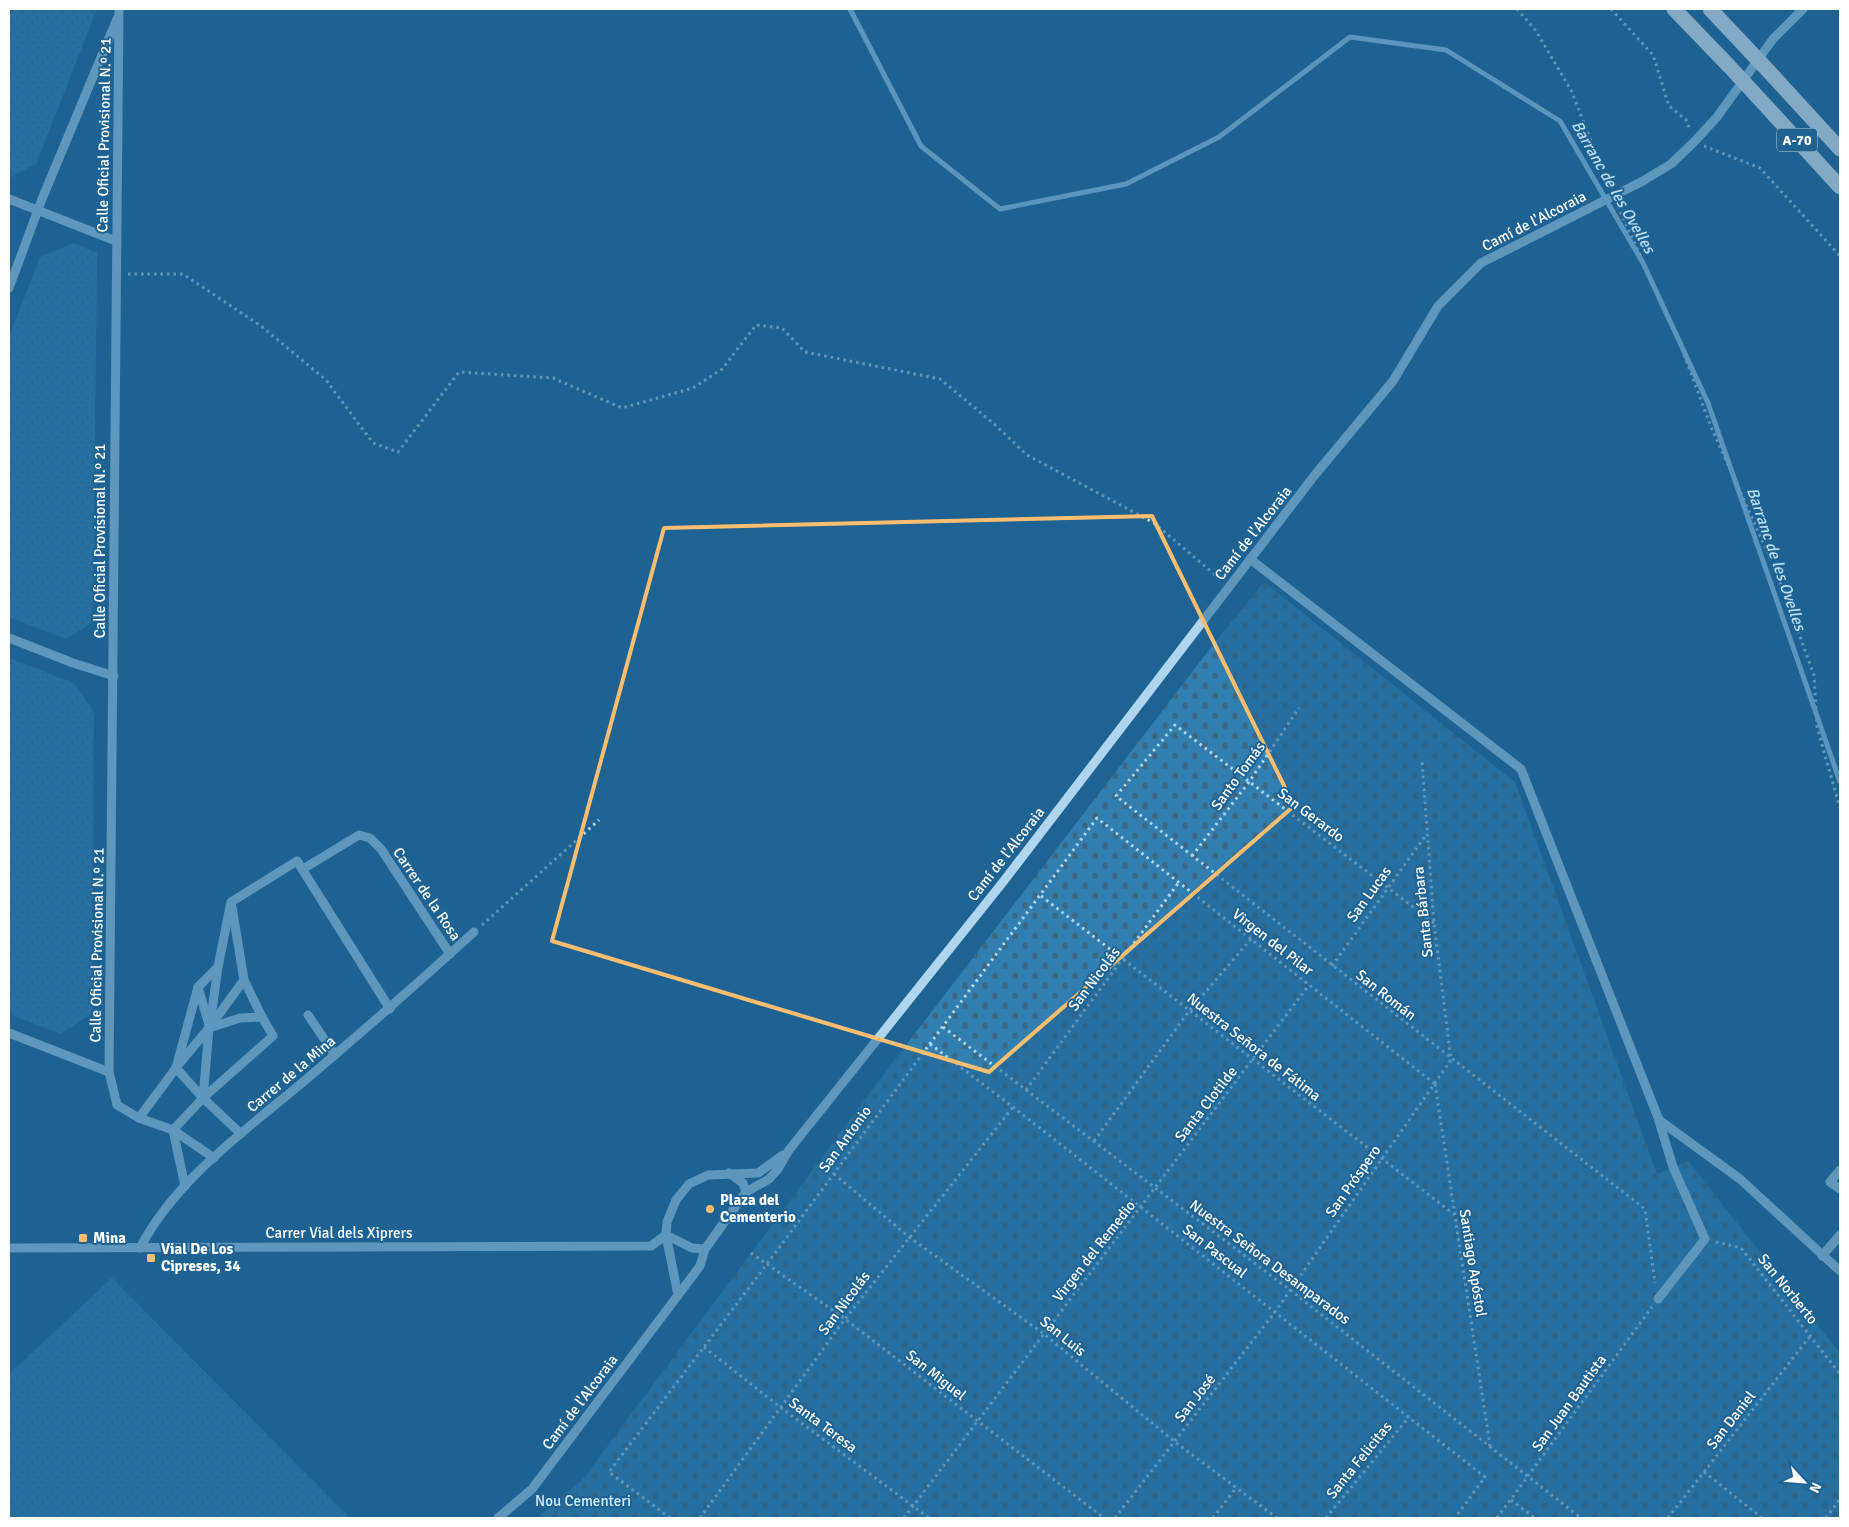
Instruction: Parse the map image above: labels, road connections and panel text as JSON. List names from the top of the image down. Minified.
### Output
{"streets":{"highway":["A-70"],"street":["Calle Oficial Provisional N.º 21","Camí de l'Alcoraia","Carrer de la Rosa","Carrer de la Mina","Carrer Vial dels Xiprers"],"path":["Santo Tomás","San Gerardo","San Lucas","Santa Bárbara","Virgen del Pilar","San Nicolás","San Román","Nuestra Señora de Fátima","Santa Clotilde","San Antonio","San Próspero","Virgen del Remedio","San Pascual","Nuestra Señora Desamparados","Santiago Apóstol","San Norberto","San Luis","San Miguel","San José","San Juan Bautista","San Daniel","Santa Teresa","Santa Felicitas"]},"crossings":[["Calle Oficial Provisional N.º 21","Carrer de la Mina"],["Santo Tomás","San Gerardo"],["Santo Tomás","San Román"],["San Gerardo","San Lucas"],["San Gerardo","Santa Bárbara"],["San Gerardo","San Román"],["Carrer de la Rosa","Carrer de la Mina"],["San Lucas","Santa Bárbara"],["San Lucas","San Román"],["Santa Bárbara","San Román"],["Virgen del Pilar","San Nicolás"],["Virgen del Pilar","Santa Clotilde"],["Virgen del Pilar","San Antonio"],["Virgen del Pilar","San Próspero"],["Virgen del Pilar","Santiago Apóstol"],["San Nicolás","Nuestra Señora de Fátima"],["San Nicolás","San Pascual"],["San Nicolás","Nuestra Señora Desamparados"],["San Nicolás","San Luis"],["San Nicolás","San Miguel"],["San Nicolás","Santa Teresa"],["San Román","San Juan Bautista"],["Nuestra Señora de Fátima","Santa Clotilde"],["Nuestra Señora de Fátima","San Antonio"],["Nuestra Señora de Fátima","San Próspero"],["Nuestra Señora de Fátima","Santiago Apóstol"],["Carrer de la Mina","Carrer Vial dels Xiprers"],["Santa Clotilde","Virgen del Remedio"],["Santa Clotilde","Nuestra Señora Desamparados"],["San Antonio","San Pascual"],["San Antonio","Nuestra Señora Desamparados"],["San Antonio","San Luis"],["San Antonio","San Miguel"],["San Antonio","Santa Teresa"],["San Próspero","Nuestra Señora Desamparados"],["San Próspero","Santiago Apóstol"],["San Próspero","San José"],["Virgen del Remedio","San Pascual"],["Virgen del Remedio","Nuestra Señora Desamparados"],["Virgen del Remedio","San Luis"],["Virgen del Remedio","San Miguel"],["Virgen del Remedio","Santa Teresa"],["San Pascual","San José"],["San Pascual","Santa Felicitas"],["Nuestra Señora Desamparados","Santiago Apóstol"],["Nuestra Señora Desamparados","San José"],["Nuestra Señora Desamparados","San Juan Bautista"],["San Norberto","San Daniel"],["San Luis","San José"]],"water":["Barranc de les Ovelles"],"parks":["Nou Cementeri"],"places":{"other":["Plaza del Cementerio"],"transit":["Mina","Vial De Los Cipreses, 34"]},"north":"bottom right"}
